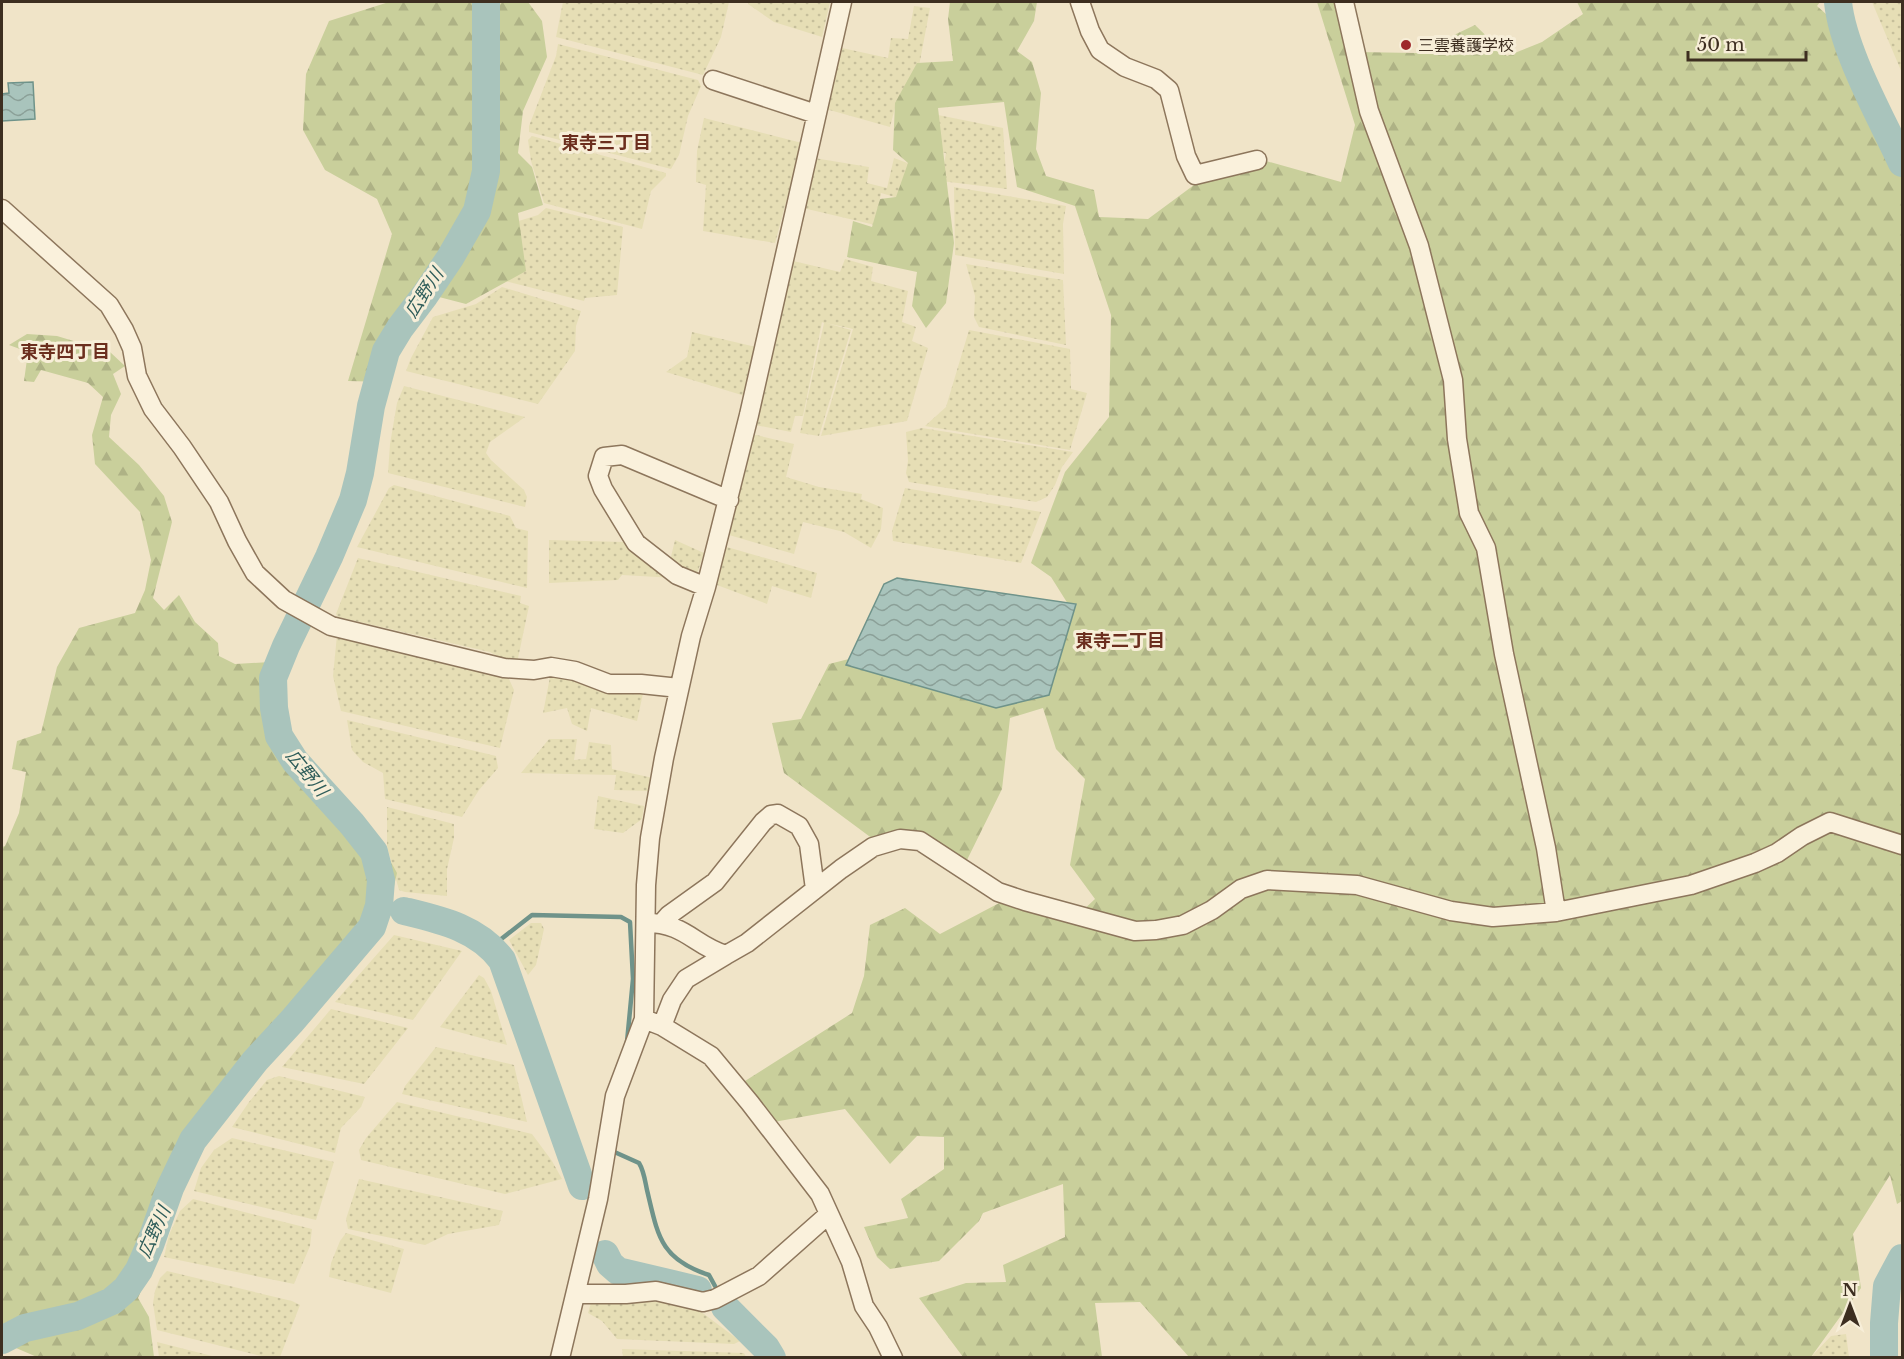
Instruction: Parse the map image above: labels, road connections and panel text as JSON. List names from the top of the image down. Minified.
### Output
{"districts":["東寺三丁目","東寺四丁目","東寺二丁目"],"water":["広野川"],"places":["三雲養護学校"],"scale_bar":"50 m","north":"top"}
